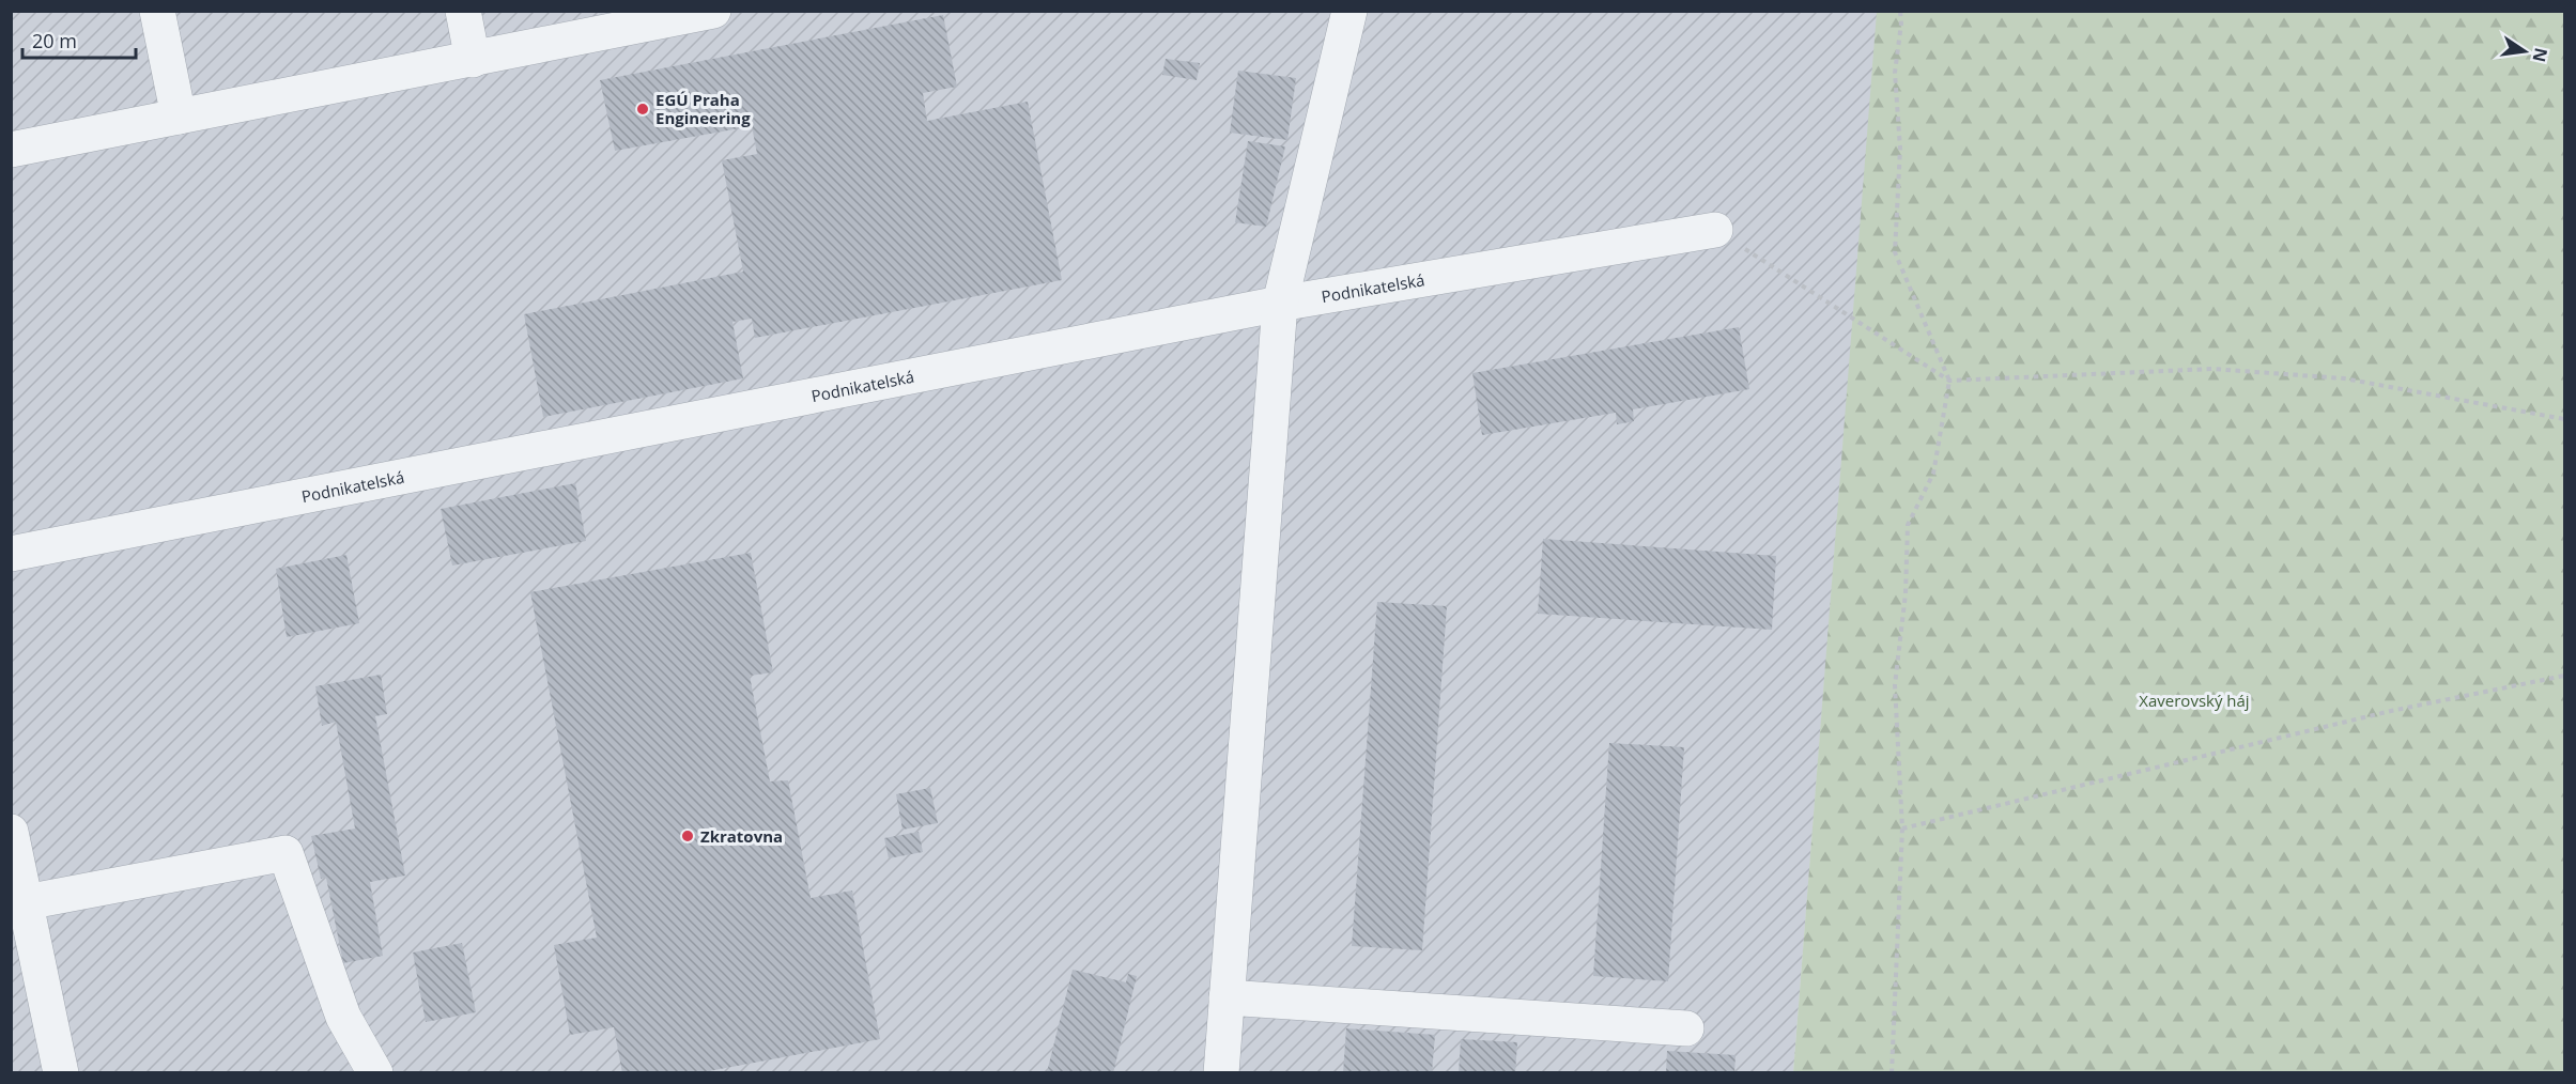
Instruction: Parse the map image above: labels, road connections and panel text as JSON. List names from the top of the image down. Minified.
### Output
{"streets":{"lane":["Podnikatelská"]},"parks":["Xaverovský háj"],"places":["EGÚ Praha Engineering","Zkratovna"],"scale_bar":"20 m","north":"right"}
